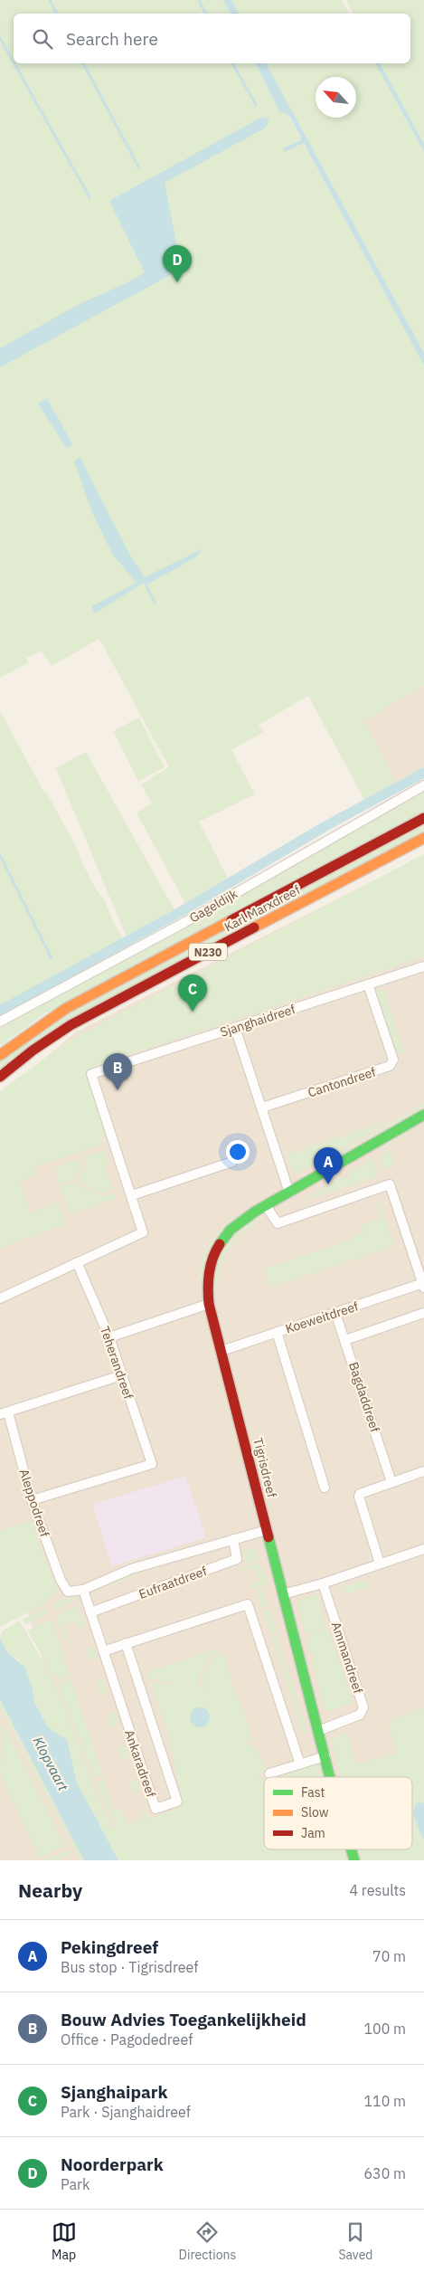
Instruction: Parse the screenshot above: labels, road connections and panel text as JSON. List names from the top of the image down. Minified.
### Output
{"streets":{"main road":["Karl Marxdreef","N230","Tigrisdreef"],"street":["Gageldijk","Sjanghaidreef","Cantondreef","Koeweitdreef","Teherandreef","Bagdaddreef","Aleppodreef","Eufraatdreef","Ammandreef","Ankaradreef"]},"crossings":[["Sjanghaidreef","Cantondreef"],["Koeweitdreef","Bagdaddreef"],["Koeweitdreef","Tigrisdreef"],["Teherandreef","Aleppodreef"],["Tigrisdreef","Eufraatdreef"],["Tigrisdreef","Ammandreef"],["Aleppodreef","Eufraatdreef"],["Eufraatdreef","Ankaradreef"]],"water":["Klopvaart"],"legend":["Fast","Slow","Jam"],"north":"top left","page":{"search":"Search here","pins":["D","C","B","A"],"heading":["Nearby","4 results"],"list":[{"mark":"A","name":"Pekingdreef","note":"Bus stop · Tigrisdreef","value":"70 m"},{"mark":"B","name":"Bouw Advies Toegankelijkheid","note":"Office · Pagodedreef","value":"100 m"},{"mark":"C","name":"Sjanghaipark","note":"Park · Sjanghaidreef","value":"110 m"},{"mark":"D","name":"Noorderpark","note":"Park","value":"630 m"}],"nav":["Map","Directions","Saved"]}}
